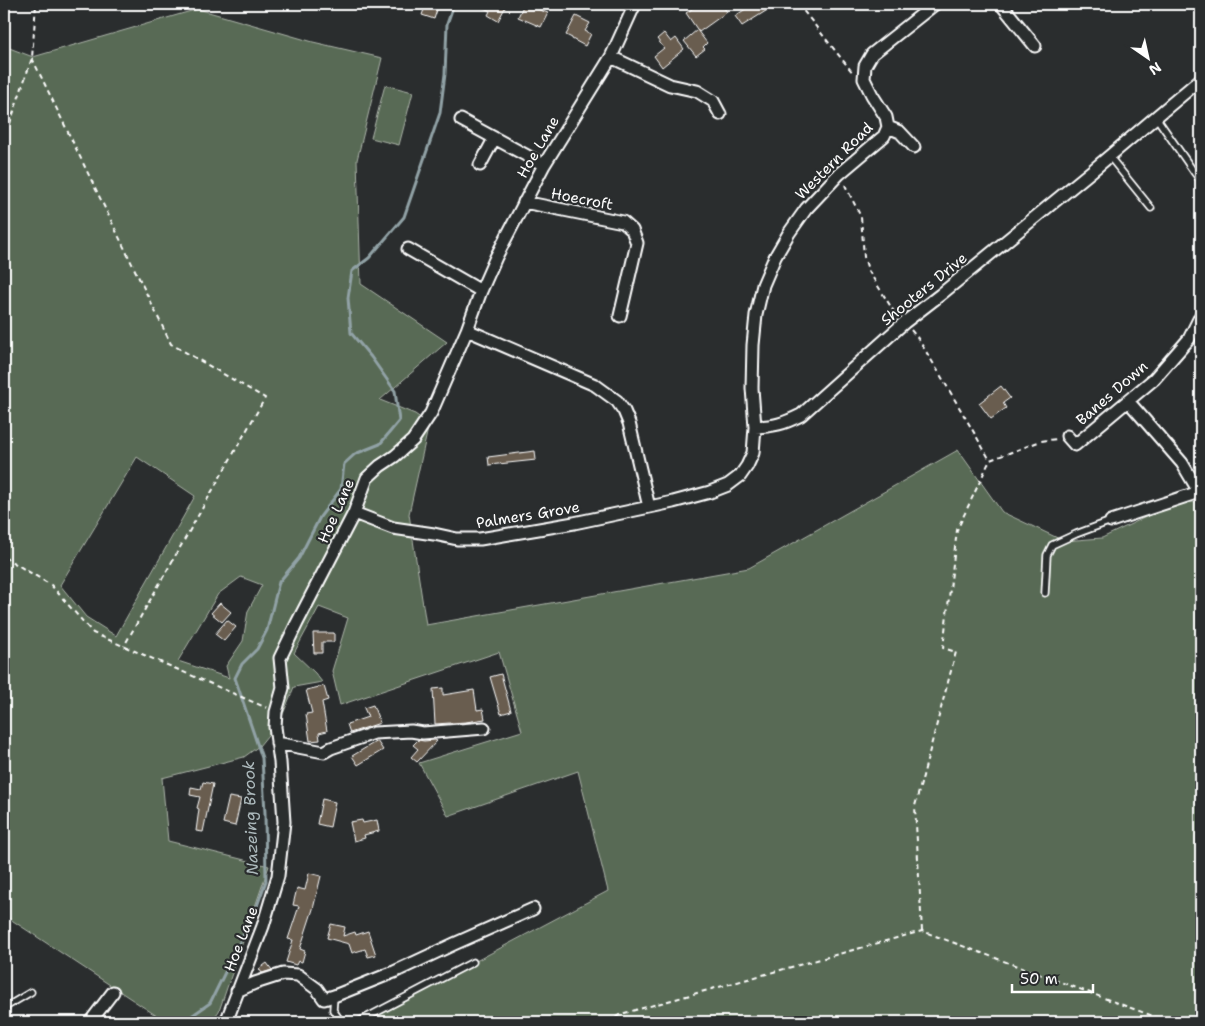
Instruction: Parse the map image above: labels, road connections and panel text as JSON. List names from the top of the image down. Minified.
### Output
{"streets":{"street":["Hoe Lane","Western Road","Hoecroft","Shooters Drive","Banes Down","Palmers Grove"]},"crossings":[["Hoe Lane","Hoecroft"],["Hoe Lane","Palmers Grove"],["Western Road","Shooters Drive"],["Western Road","Palmers Grove"],["Shooters Drive","Palmers Grove"]],"water":["Nazeing Brook"],"scale_bar":"50 m","north":"bottom right"}
